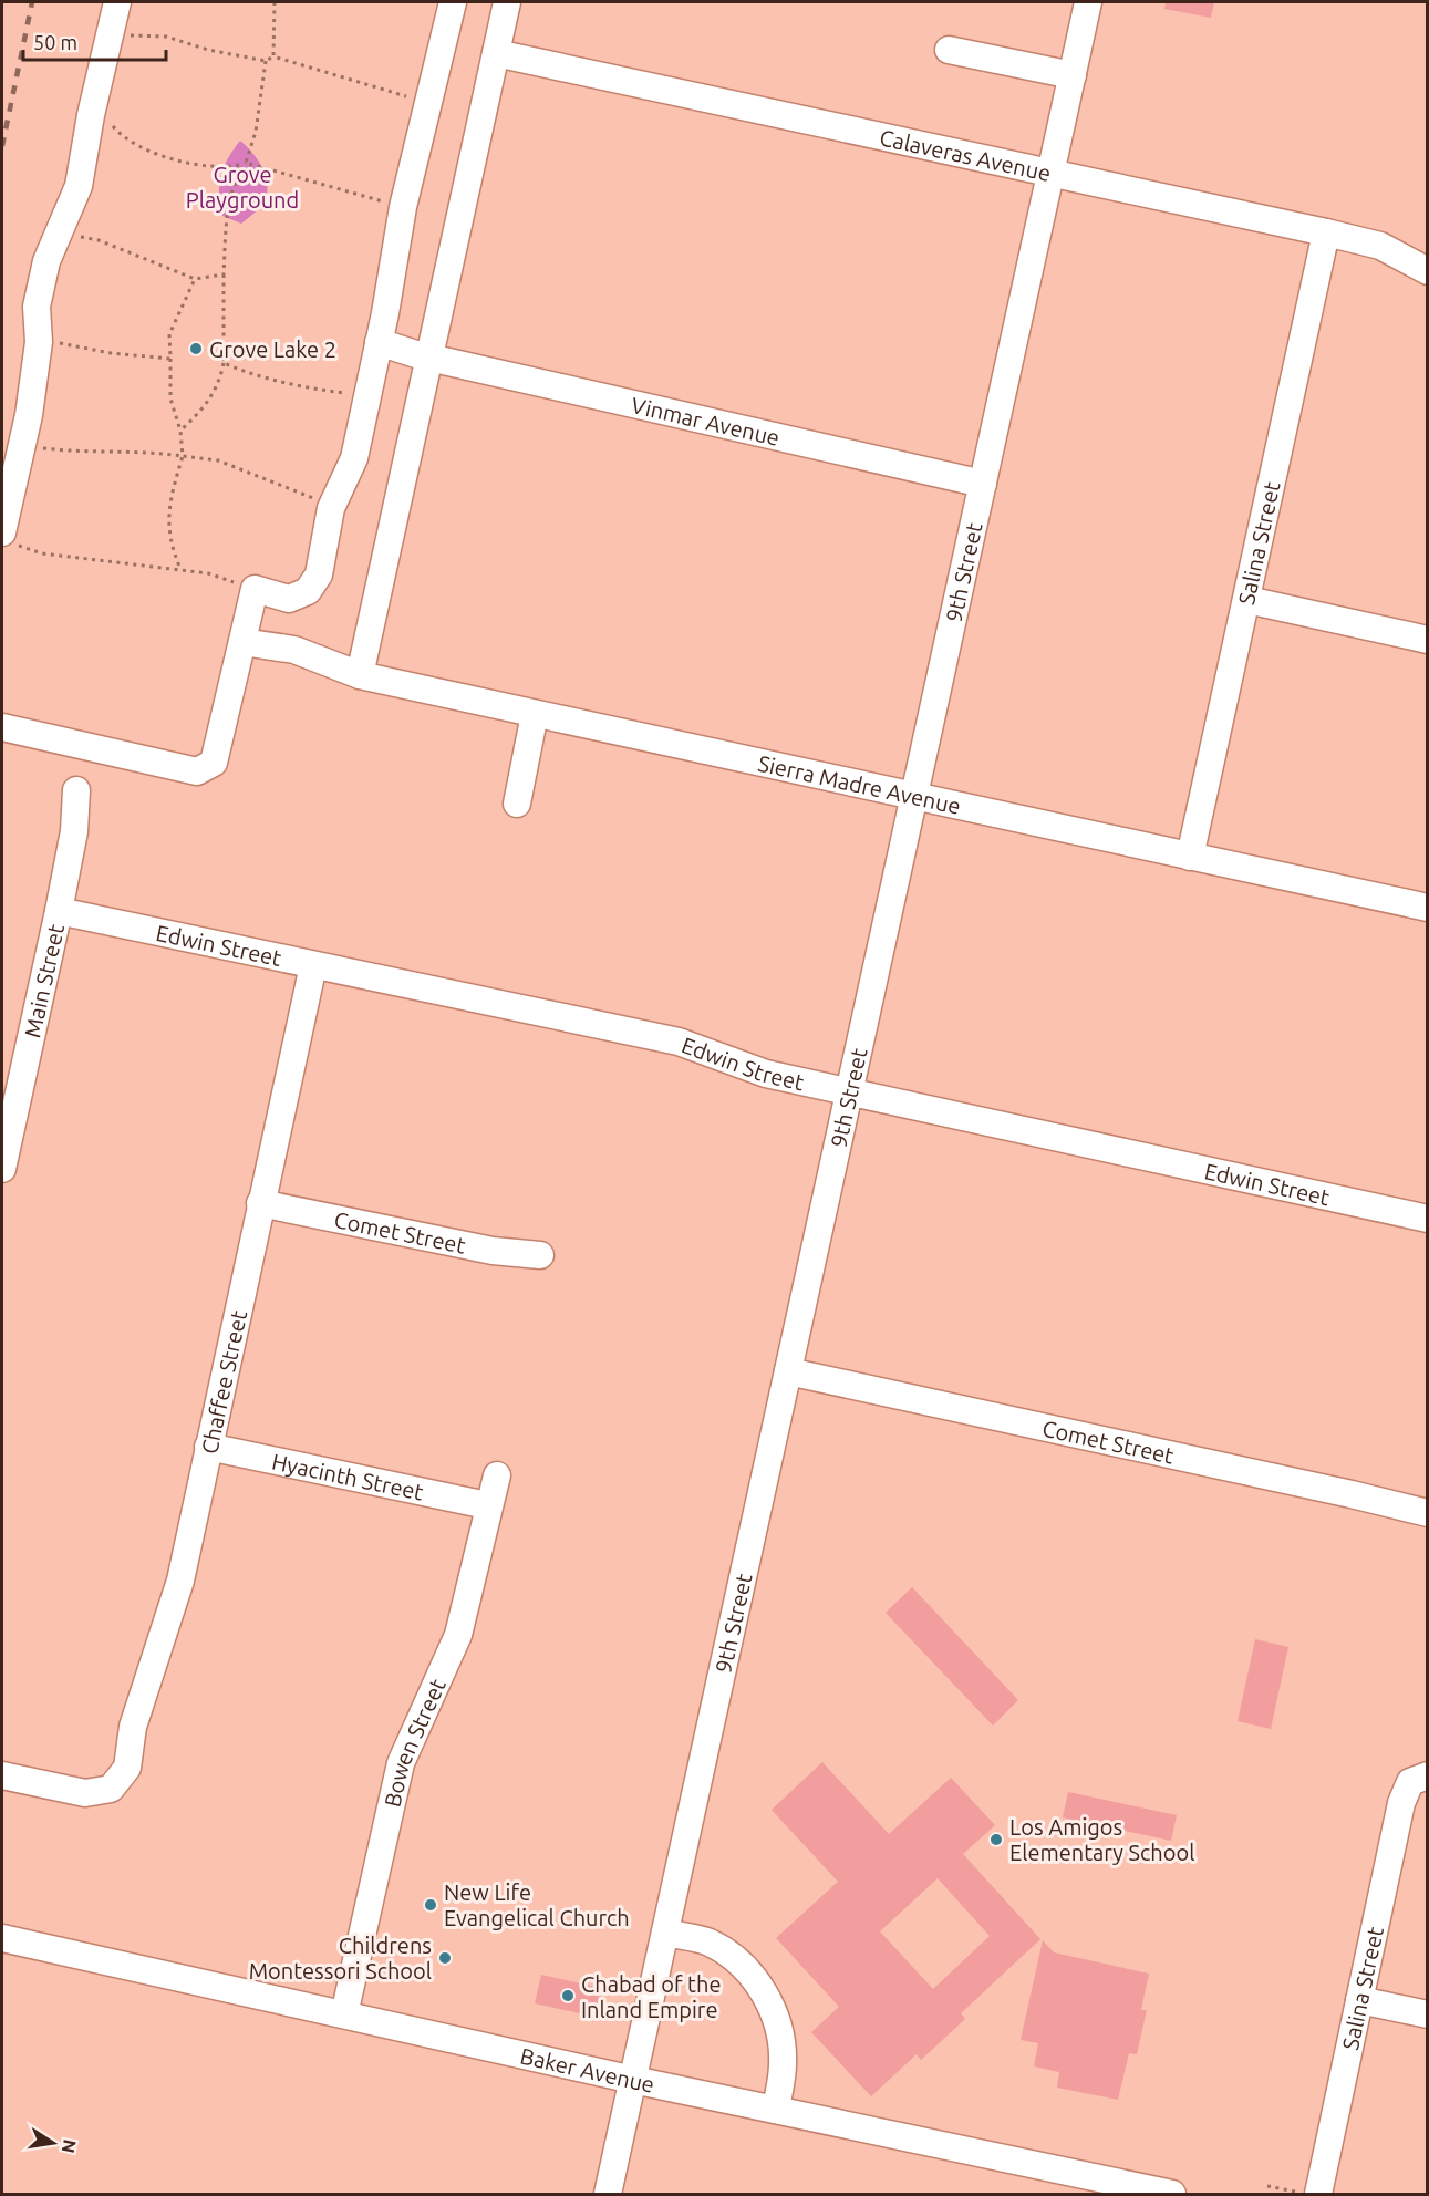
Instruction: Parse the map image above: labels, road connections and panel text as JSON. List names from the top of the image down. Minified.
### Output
{"streets":{"street":["Calaveras Avenue","Vinmar Avenue","Salina Street","9th Street","Sierra Madre Avenue","Edwin Street","Main Street","Comet Street","Chaffee Street","Hyacinth Street","Bowen Street","Baker Avenue"]},"crossings":[["Calaveras Avenue","Salina Street"],["Calaveras Avenue","9th Street"],["Vinmar Avenue","9th Street"],["Salina Street","Sierra Madre Avenue"],["9th Street","Sierra Madre Avenue"],["9th Street","Edwin Street"],["9th Street","Comet Street"],["9th Street","Baker Avenue"],["Edwin Street","Main Street"],["Edwin Street","Chaffee Street"],["Comet Street","Chaffee Street"],["Chaffee Street","Hyacinth Street"],["Hyacinth Street","Bowen Street"],["Bowen Street","Baker Avenue"]],"parks":["Grove Playground"],"places":["Grove Lake 2","Los Amigos Elementary School","New Life Evangelical Church","Childrens Montessori School","Chabad of the Inland Empire"],"scale_bar":"50 m","north":"right"}
